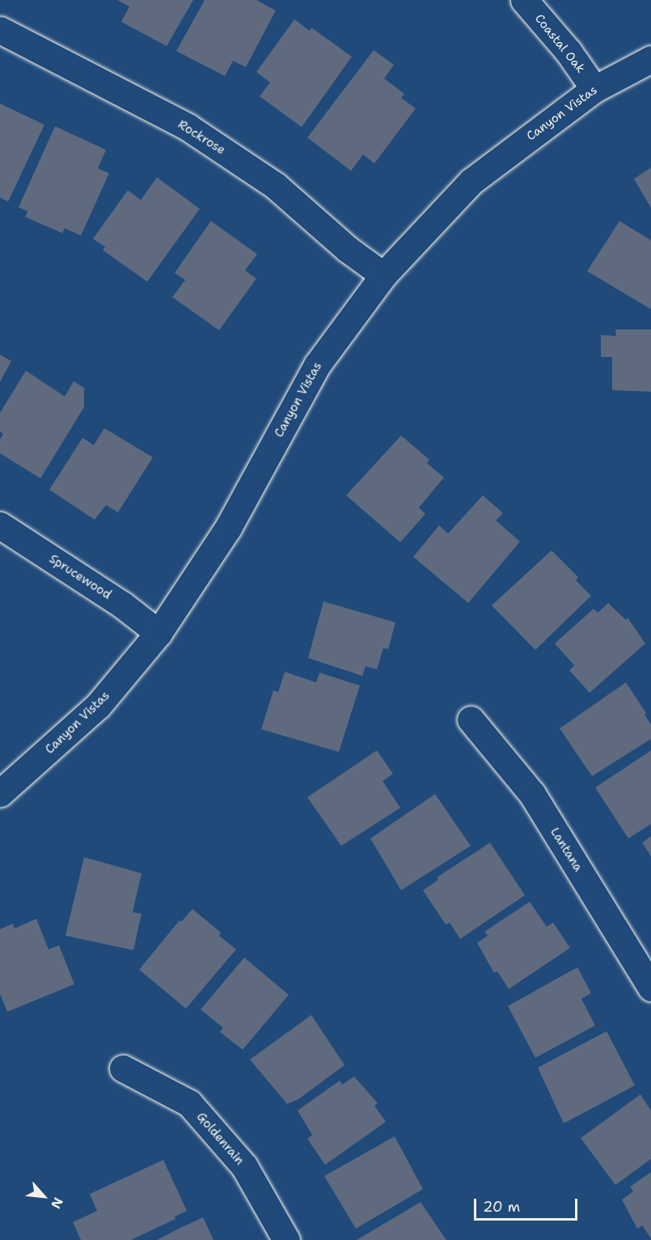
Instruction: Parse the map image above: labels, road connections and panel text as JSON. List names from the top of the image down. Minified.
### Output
{"streets":{"street":["Coastal Oak","Canyon Vistas","Rockrose","Sprucewood","Lantana","Goldenrain"]},"crossings":[["Coastal Oak","Canyon Vistas"],["Canyon Vistas","Rockrose"],["Canyon Vistas","Sprucewood"]],"scale_bar":"20 m","north":"bottom right"}
